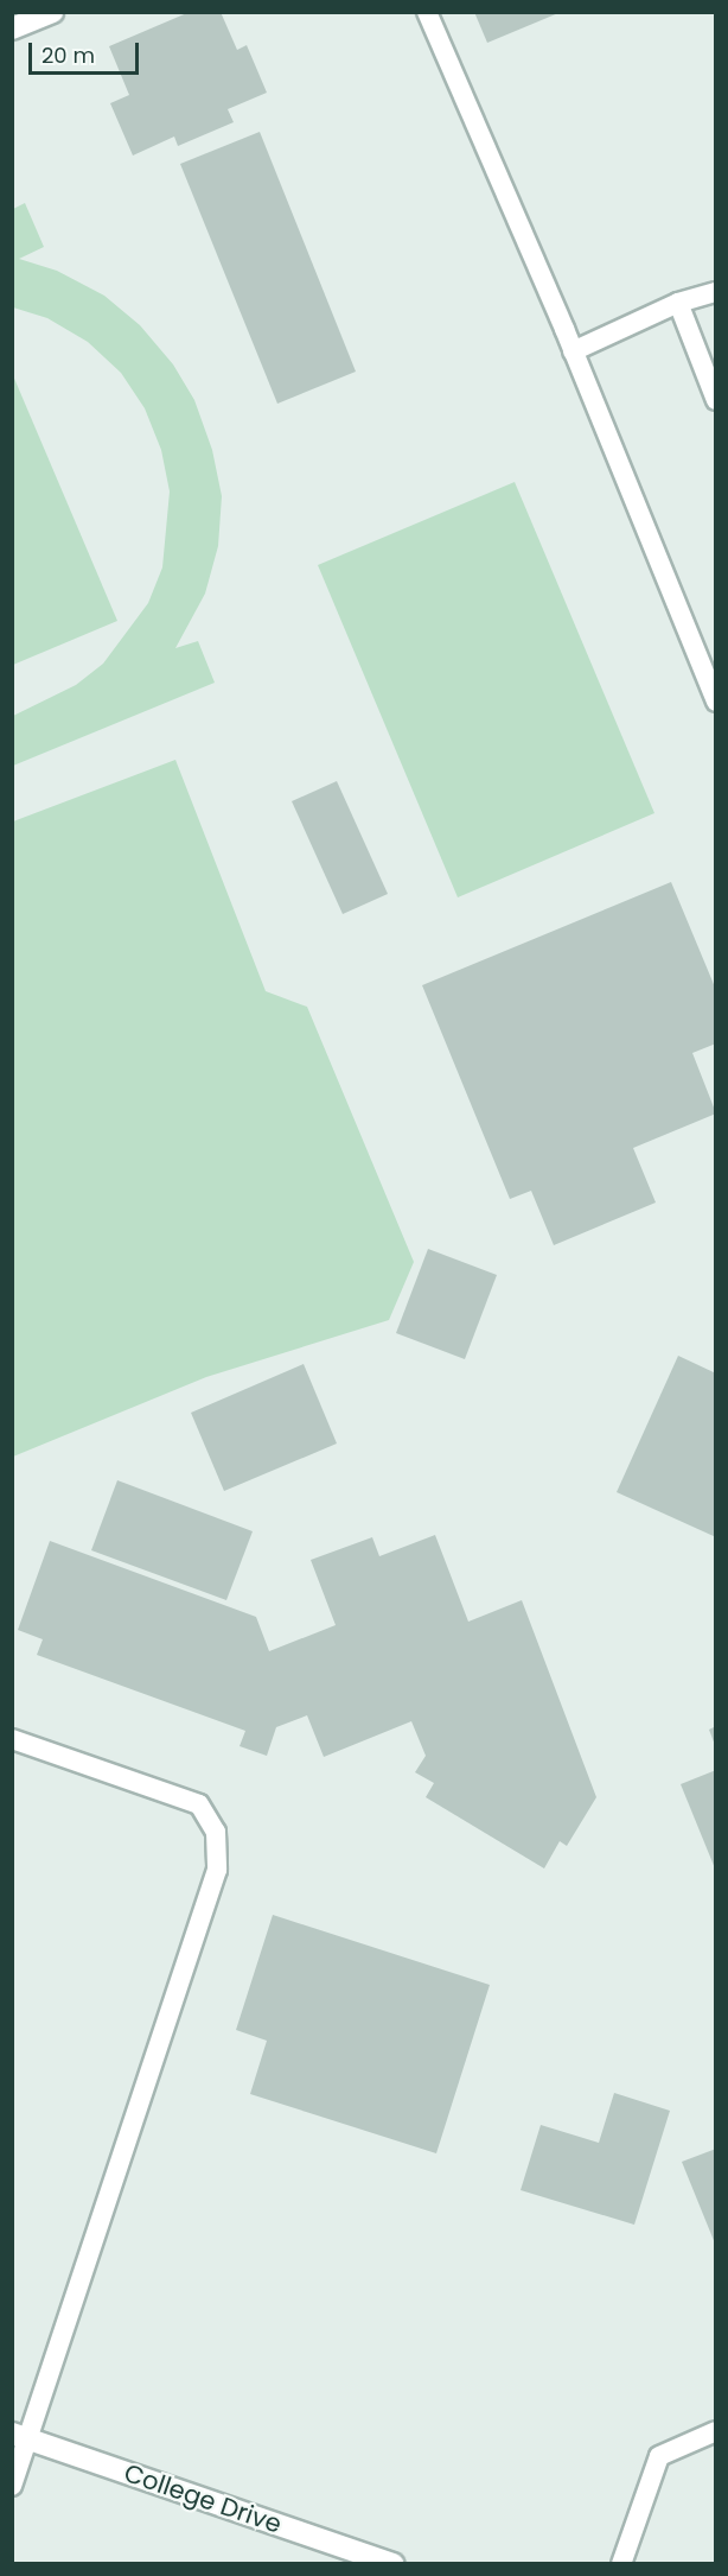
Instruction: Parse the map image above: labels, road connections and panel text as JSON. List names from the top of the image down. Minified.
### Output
{"streets":{"street":["College Drive"]},"scale_bar":"20 m"}
